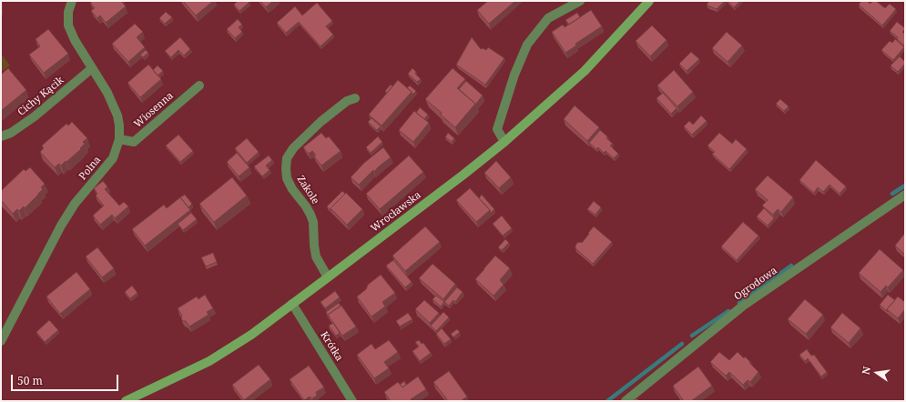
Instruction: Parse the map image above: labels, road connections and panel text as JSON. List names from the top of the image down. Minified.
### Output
{"streets":{"main road":["Wrocławska"],"street":["Cichy Kącik","Wiosenna","Polna","Zakole","Ogrodowa","Krótka"]},"crossings":[["Cichy Kącik","Polna"],["Wiosenna","Polna"],["Zakole","Wrocławska"],["Wrocławska","Krótka"]],"scale_bar":"50 m","north":"left"}
